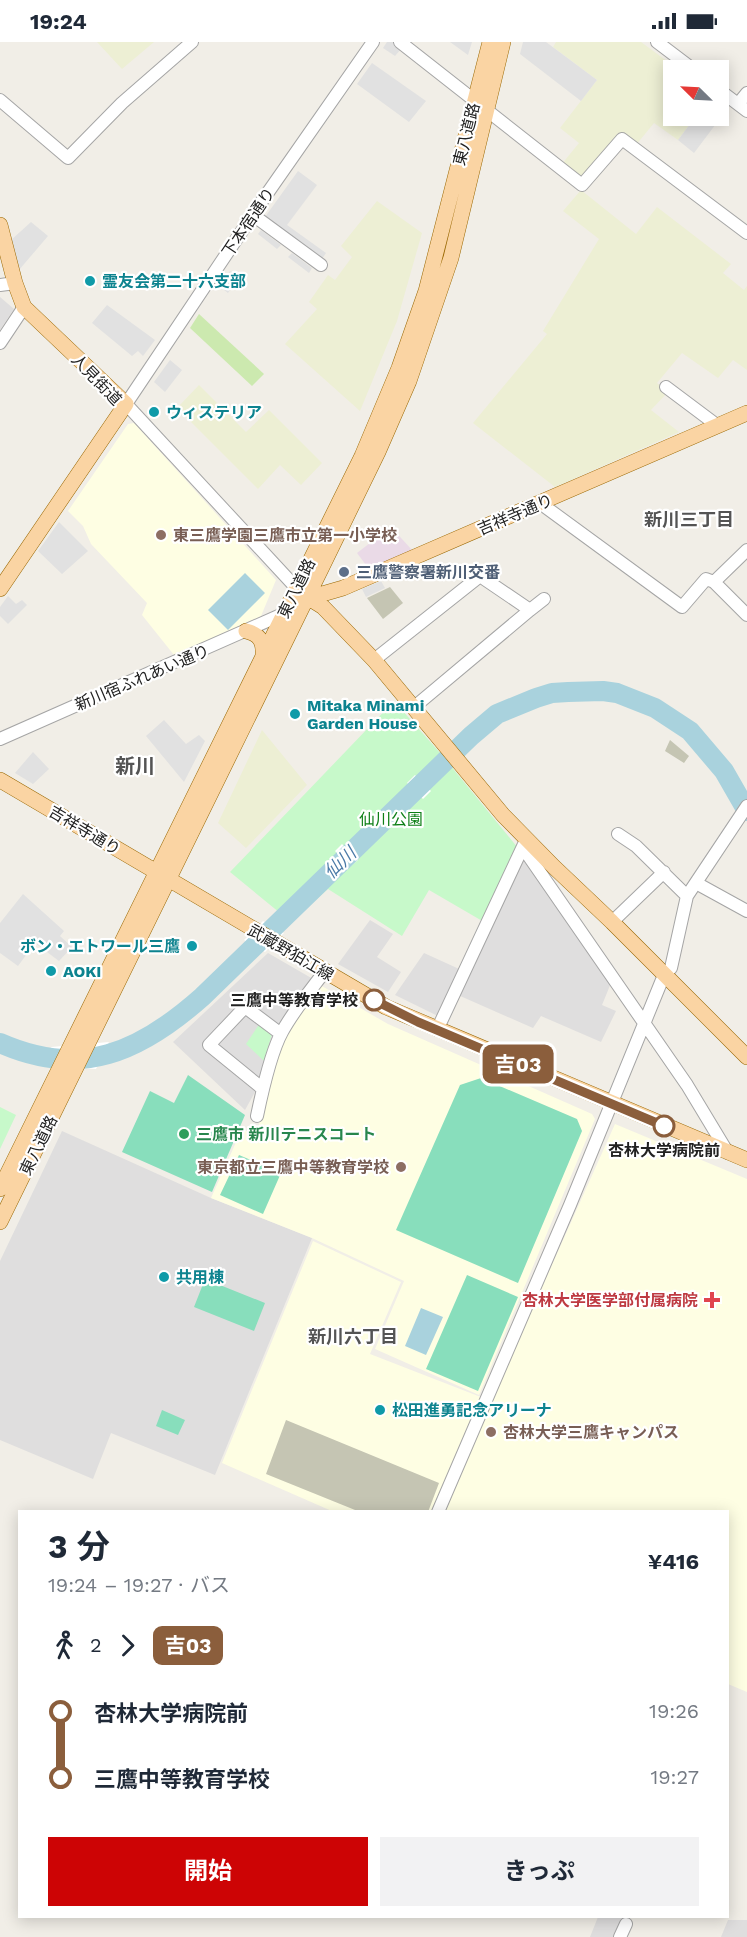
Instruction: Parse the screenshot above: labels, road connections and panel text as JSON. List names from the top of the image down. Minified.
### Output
{"streets":{"main road":["東八道路","人見街道","吉祥寺通り","武蔵野狛江線"],"street":["下本宿通り","新川宿ふれあい通り"]},"crossings":[["東八道路","吉祥寺通り"],["東八道路","新川宿ふれあい通り"],["東八道路","武蔵野狛江線"],["下本宿通り","人見街道"],["吉祥寺通り","新川宿ふれあい通り"],["吉祥寺通り","武蔵野狛江線"]],"districts":["新川三丁目","新川","新川六丁目"],"water":["仙川"],"parks":["仙川公園"],"places":{"other":["霊友会第二十六支部","ウィステリア","東三鷹学園三鷹市立第一小学校","三鷹警察署新川交番","Mitaka Minami Garden House","ボン・エトワール三鷹","AOKI","三鷹中等教育学校","杏林大学病院前","三鷹市 新川テニスコート","東京都立三鷹中等教育学校","共用棟","松田進勇記念アリーナ","杏林大学三鷹キャンパス"],"health":["杏林大学医学部付属病院"]},"lines":["bus line 吉03"],"north":"top left","page":{"status":"19:24","on_map":"吉03","heading":["3 分","19:24 – 19:27 · バス","¥416"],"legs":["2","吉03"],"list":[{"name":"杏林大学病院前","value":"19:26"},{"name":"三鷹中等教育学校","value":"19:27"}],"buttons":["開始","きっぷ"]}}
